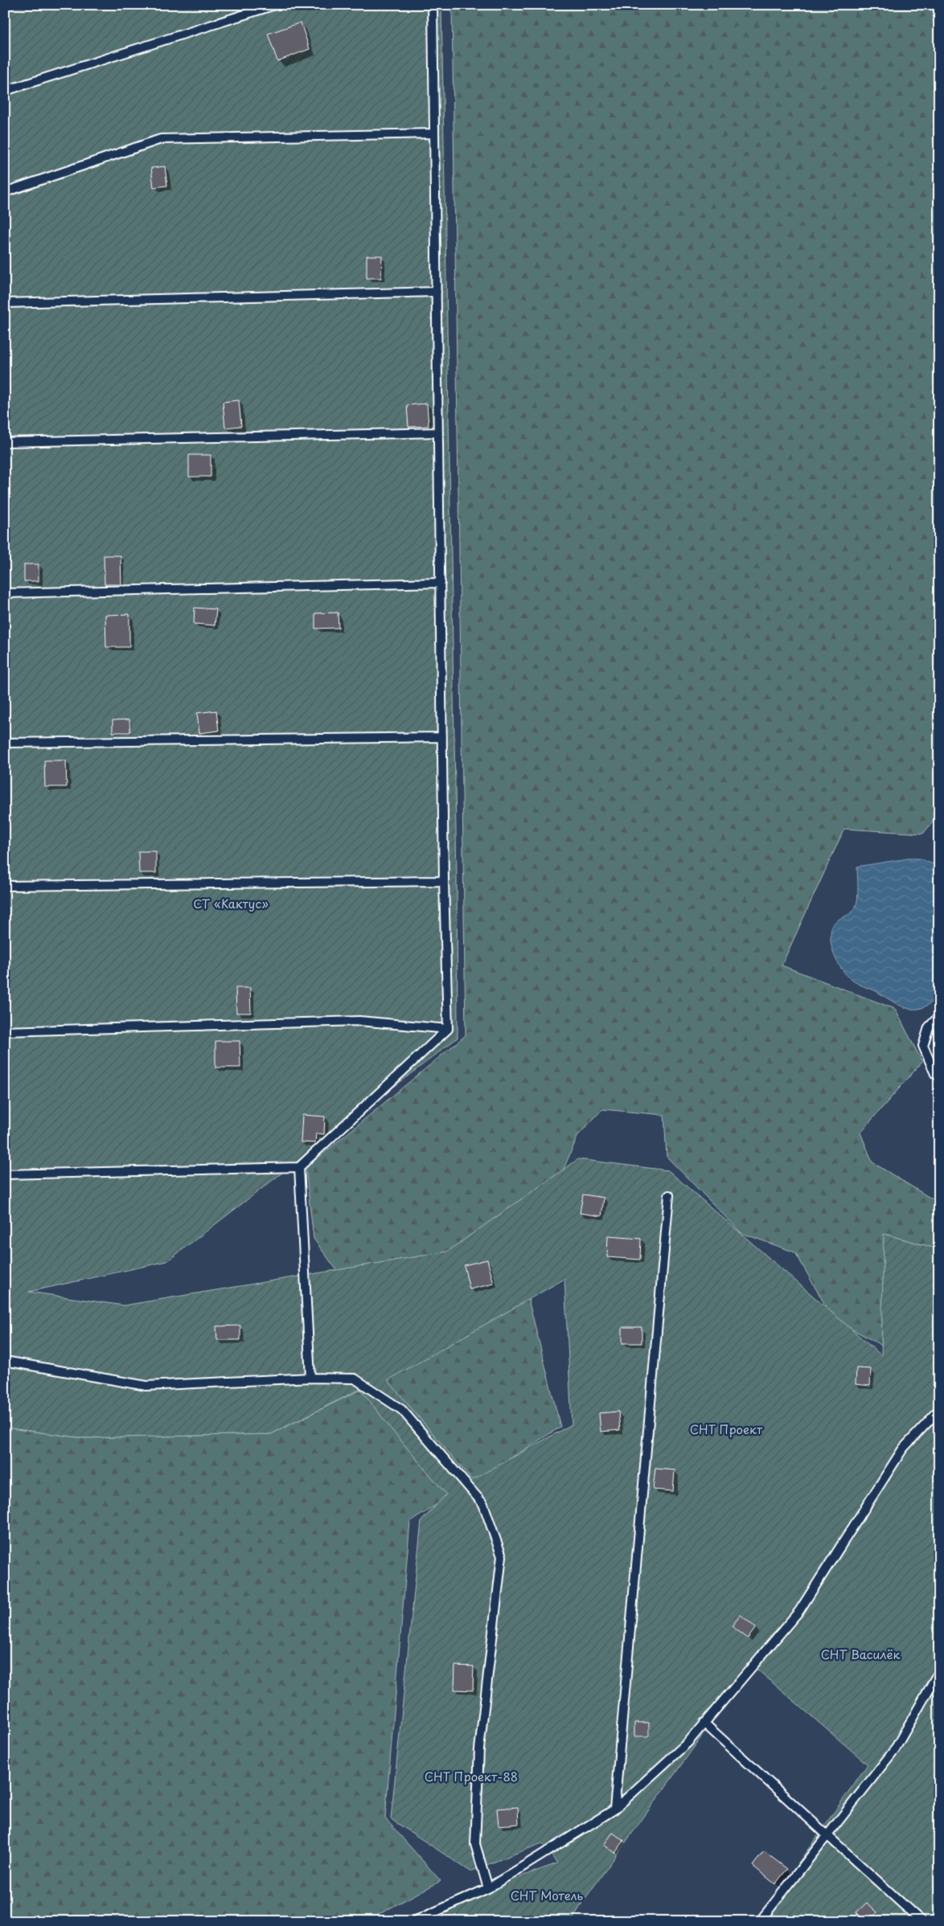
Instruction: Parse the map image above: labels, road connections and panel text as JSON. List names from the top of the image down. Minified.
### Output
{"parks":["СТ «Кактус»","СНТ Проект","СНТ Василёк","СНТ Проект-88","СНТ Мотель"]}
